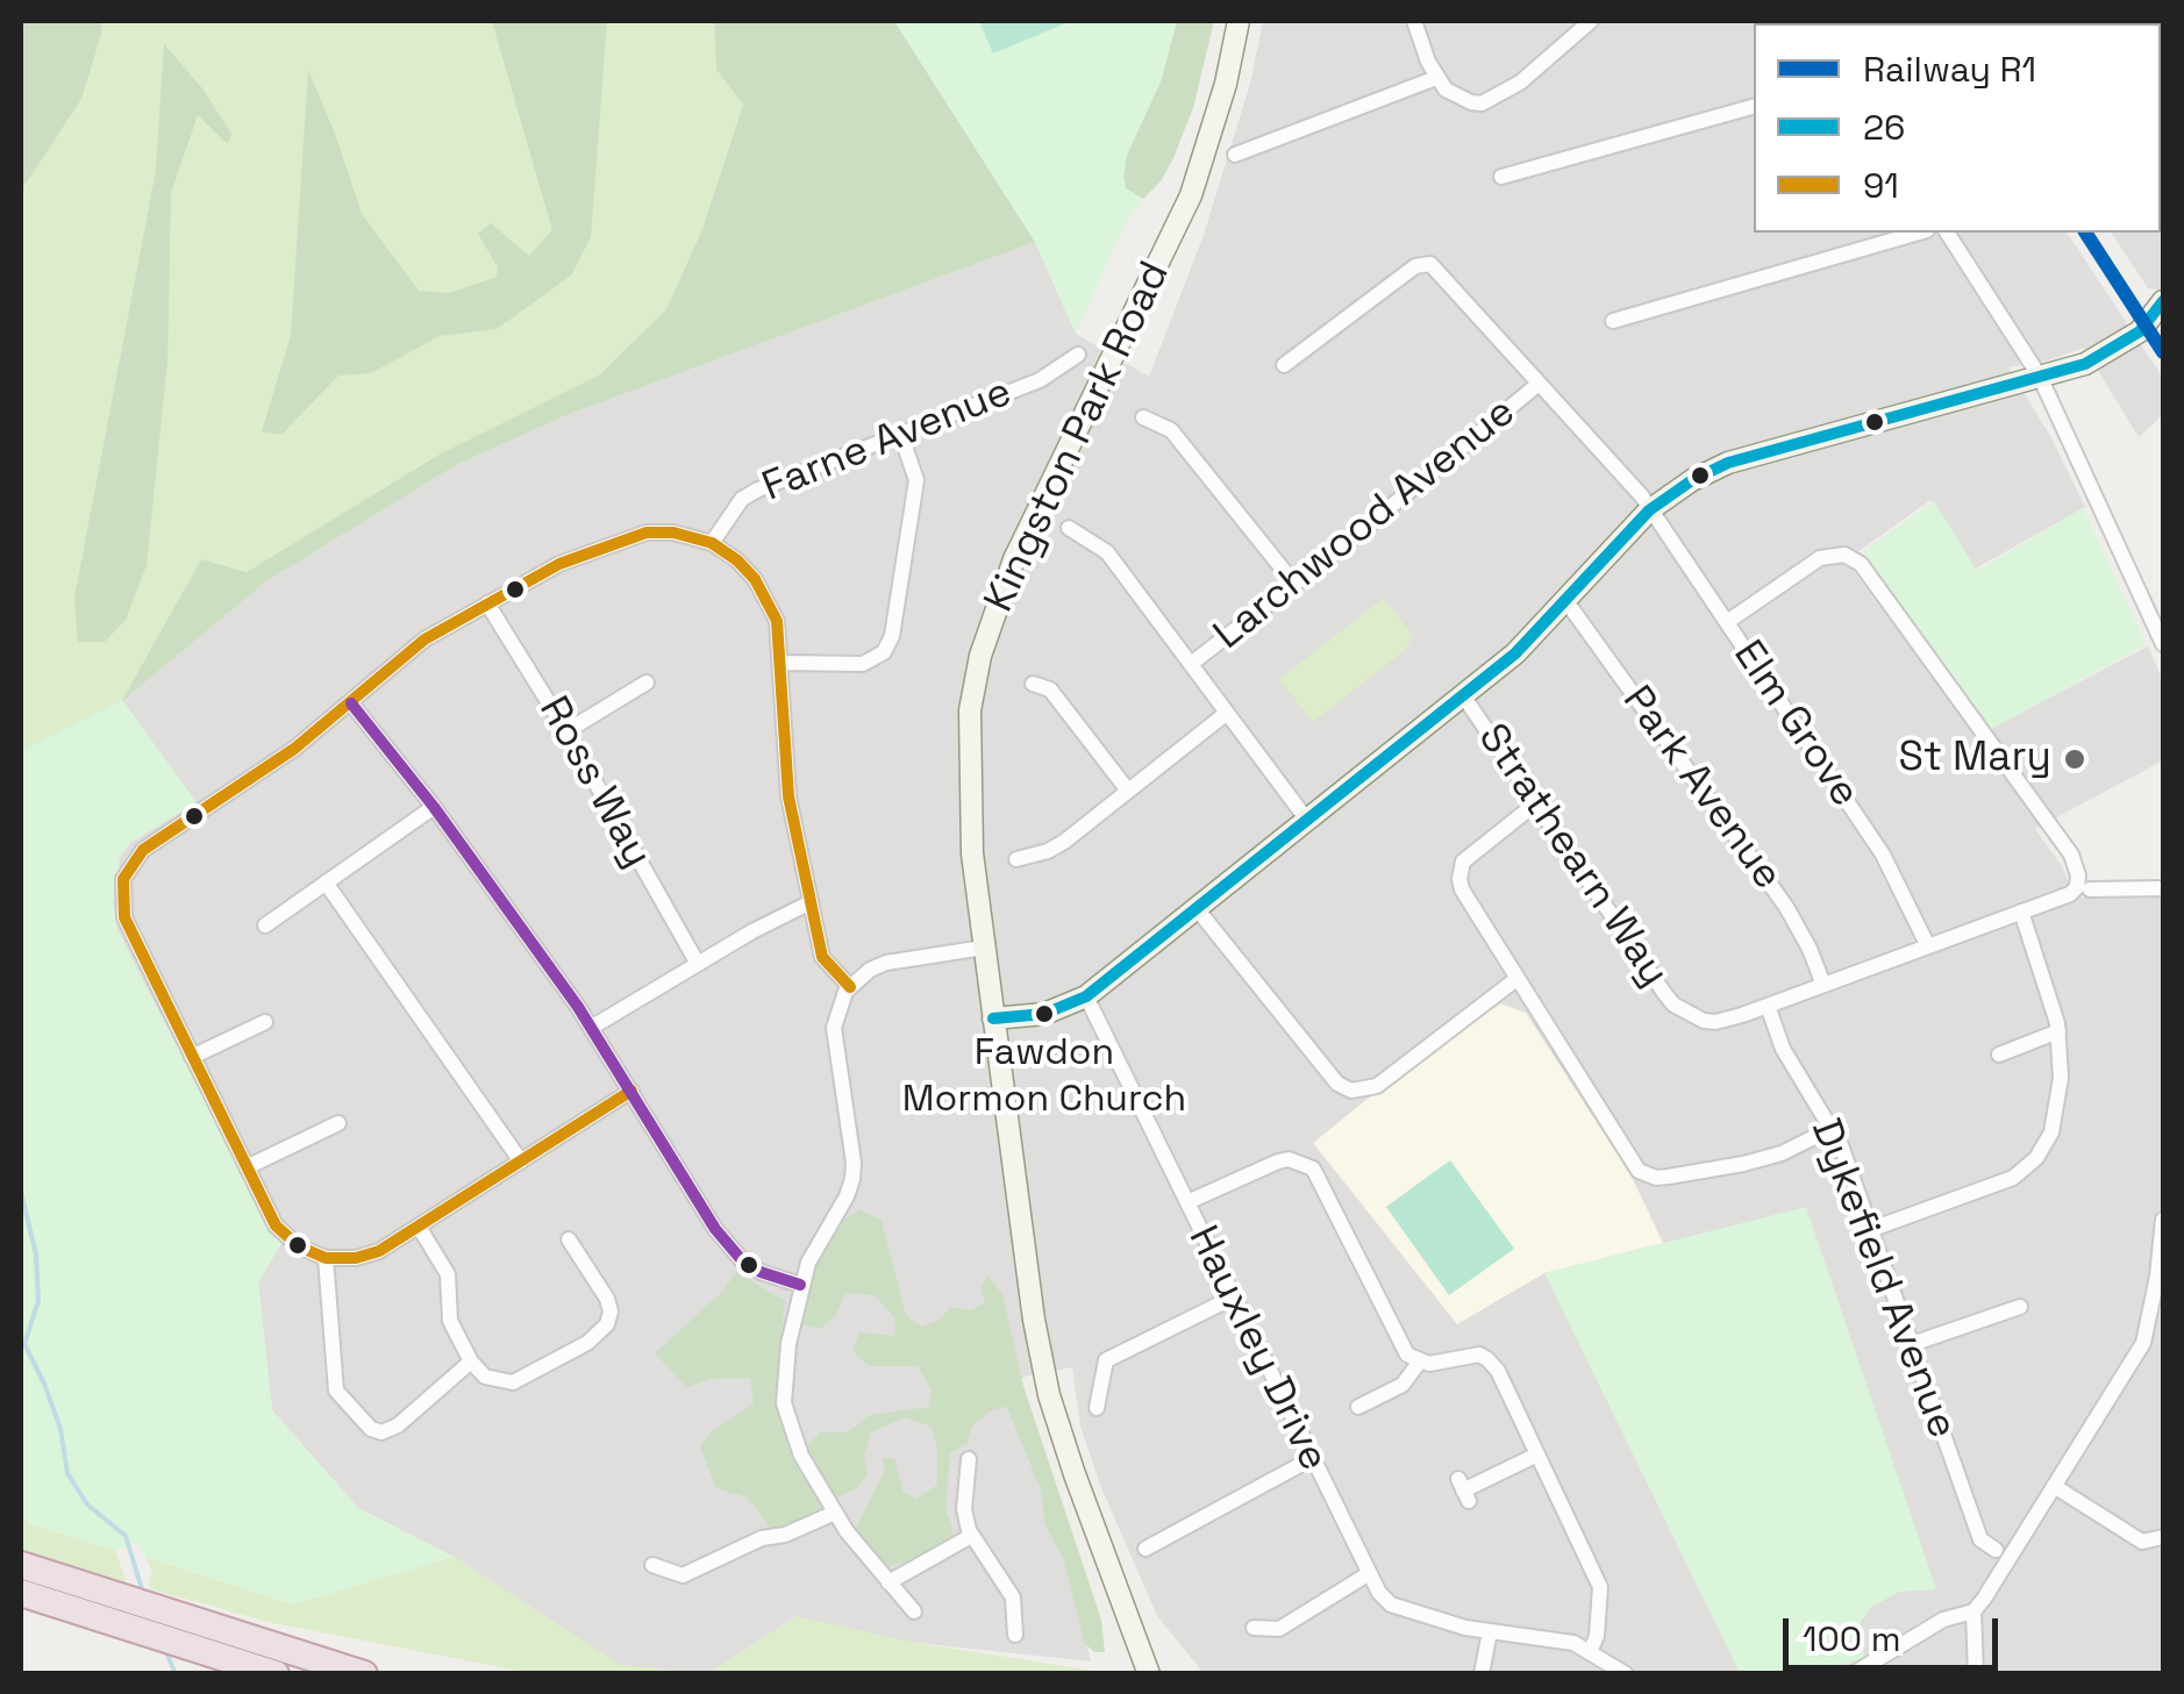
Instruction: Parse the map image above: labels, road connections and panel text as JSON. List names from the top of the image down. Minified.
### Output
{"streets":{"street":["Kingston Park Road","Farne Avenue","Larchwood Avenue","Elm Grove","Ross Way","Park Avenue","Strathearn Way","Dykefield Avenue","Hauxley Drive"]},"crossings":[["Larchwood Avenue","Elm Grove"],["Elm Grove","Strathearn Way"],["Park Avenue","Strathearn Way"],["Strathearn Way","Dykefield Avenue"]],"places":["St Mary","Fawdon Mormon Church"],"lines":["rail line R1","transit line 26","transit line 91"],"legend":["Railway R1","26","91"],"scale_bar":"100 m"}
